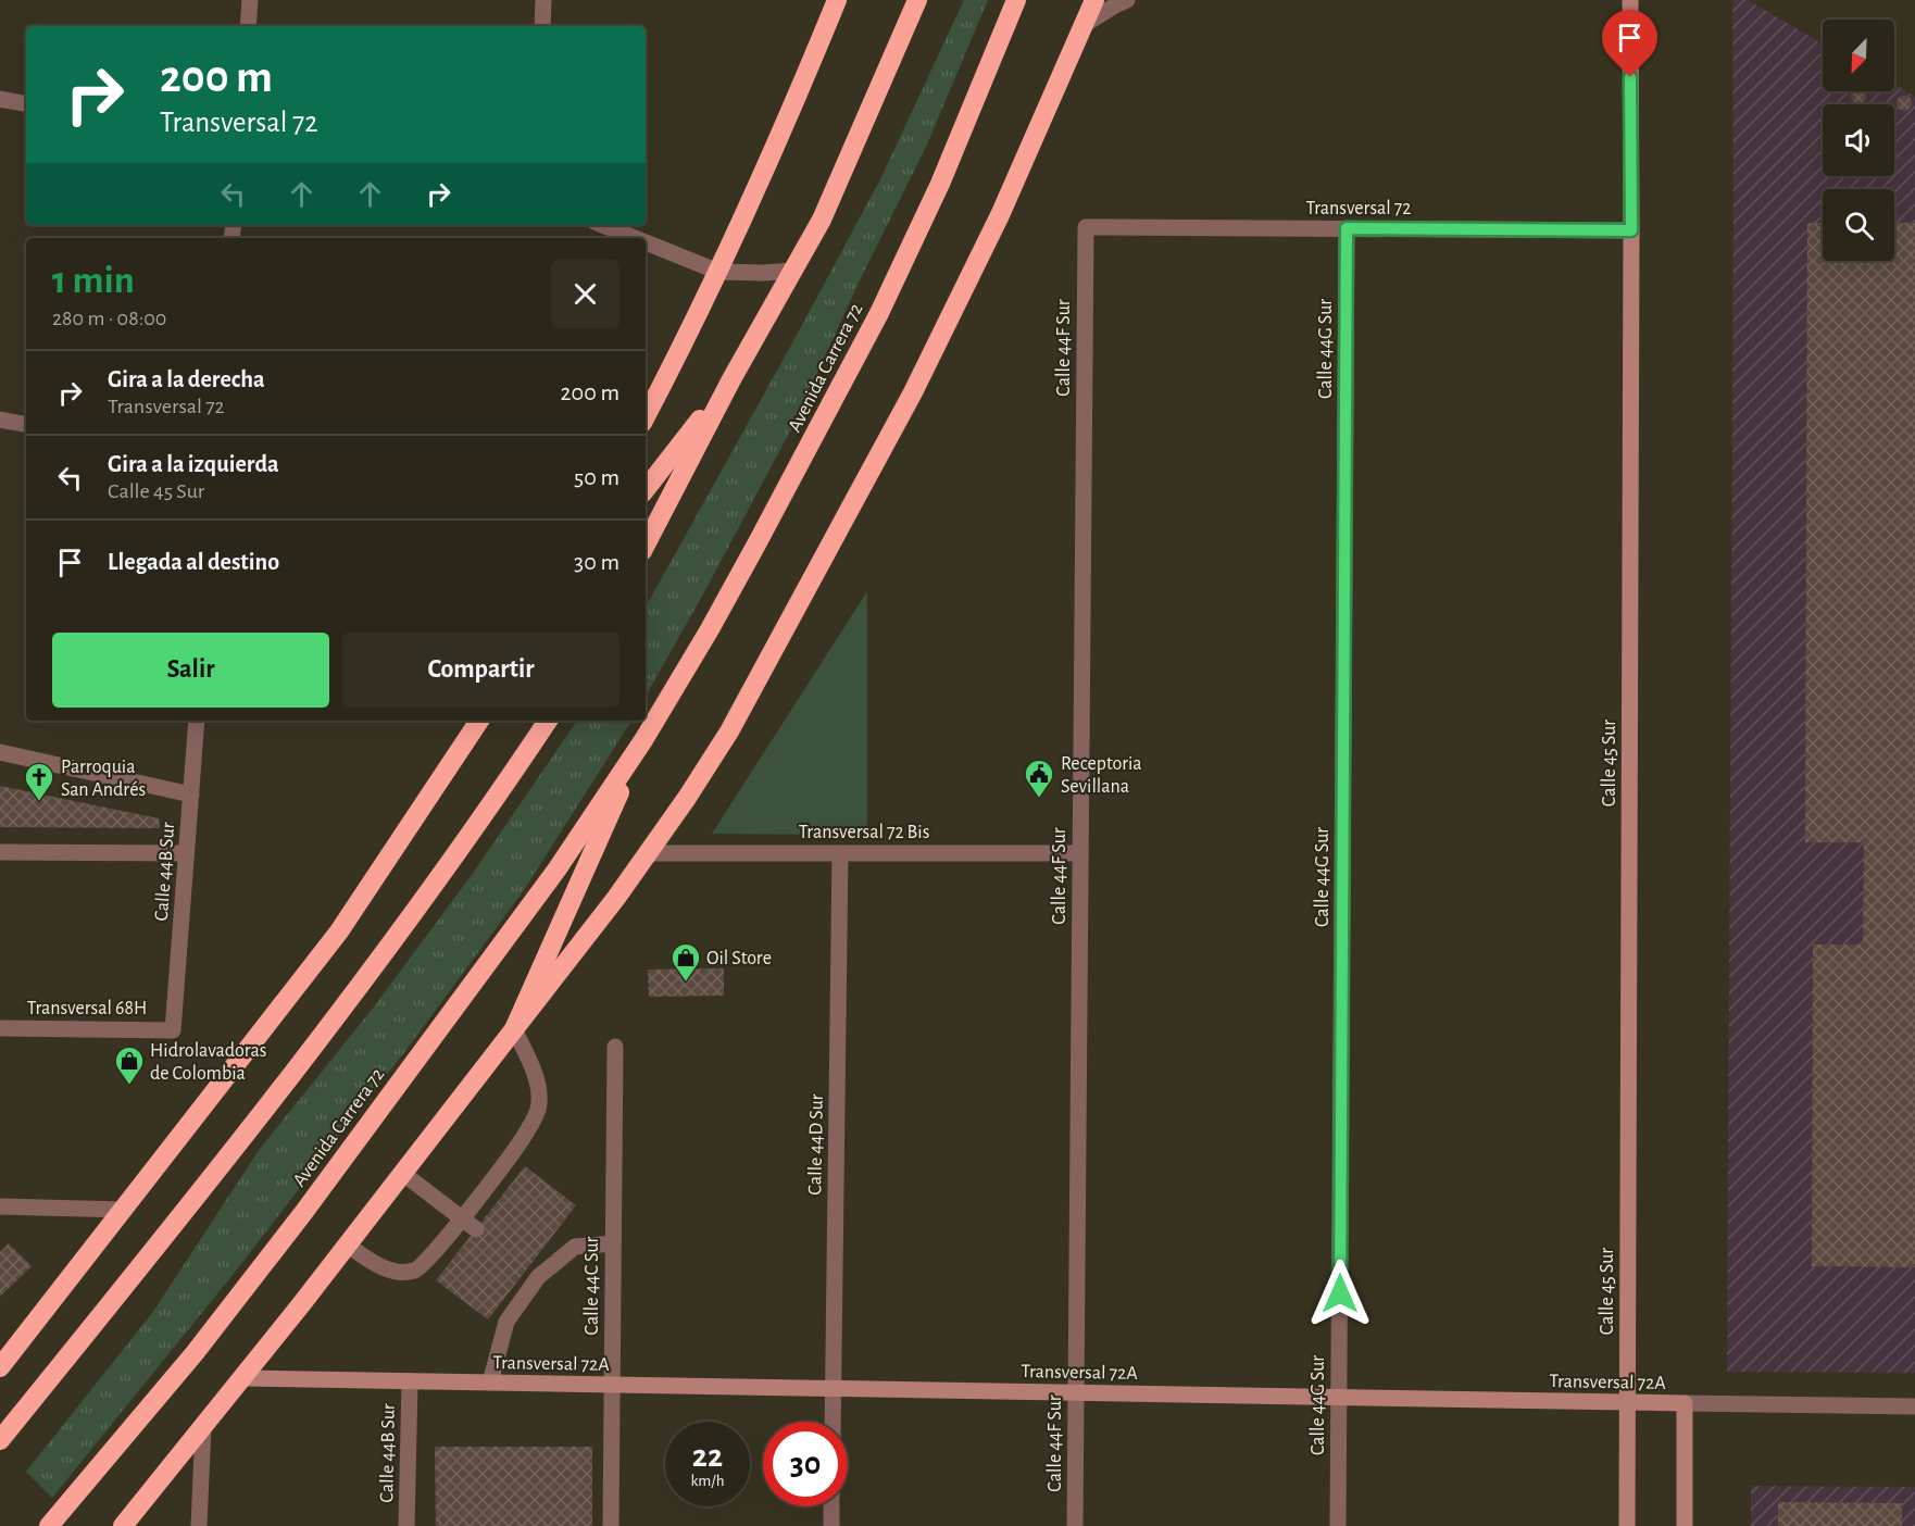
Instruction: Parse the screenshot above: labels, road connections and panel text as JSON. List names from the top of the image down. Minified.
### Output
{"streets":{"highway":["Avenida Carrera 72"],"street":["Transversal 72","Calle 44F Sur","Calle 44G Sur","Calle 45 Sur","Transversal 72 Bis","Calle 44B Sur","Transversal 68H","Calle 44D Sur","Calle 44C Sur","Transversal 72A"]},"crossings":[["Transversal 72","Calle 44F Sur"],["Transversal 72","Calle 44G Sur"],["Transversal 72","Calle 45 Sur"],["Calle 44F Sur","Transversal 72 Bis"],["Calle 44F Sur","Transversal 72A"],["Calle 44G Sur","Transversal 72A"],["Avenida Carrera 72","Transversal 72A"],["Calle 45 Sur","Transversal 72A"],["Transversal 72 Bis","Calle 44D Sur"],["Calle 44B Sur","Transversal 68H"],["Calle 44B Sur","Transversal 72A"],["Calle 44D Sur","Transversal 72A"],["Calle 44C Sur","Transversal 72A"]],"places":{"public building":["Receptoria Sevillana"],"church":["Parroquia San Andrés"],"shop":["Oil Store","Hidrolavadoras de Colombia"]},"north":"bottom left","page":{"turn":["200 m","Transversal 72"],"heading":["1 min","280 m · 08:00"],"list":[{"name":"Gira a la derecha","note":"Transversal 72","value":"200 m"},{"name":"Gira a la izquierda","note":"Calle 45 Sur","value":"50 m"},{"name":"Llegada al destino","value":"30 m"}],"buttons":["Salir","Compartir"],"speed":"22 km/h","limit":"30"}}
